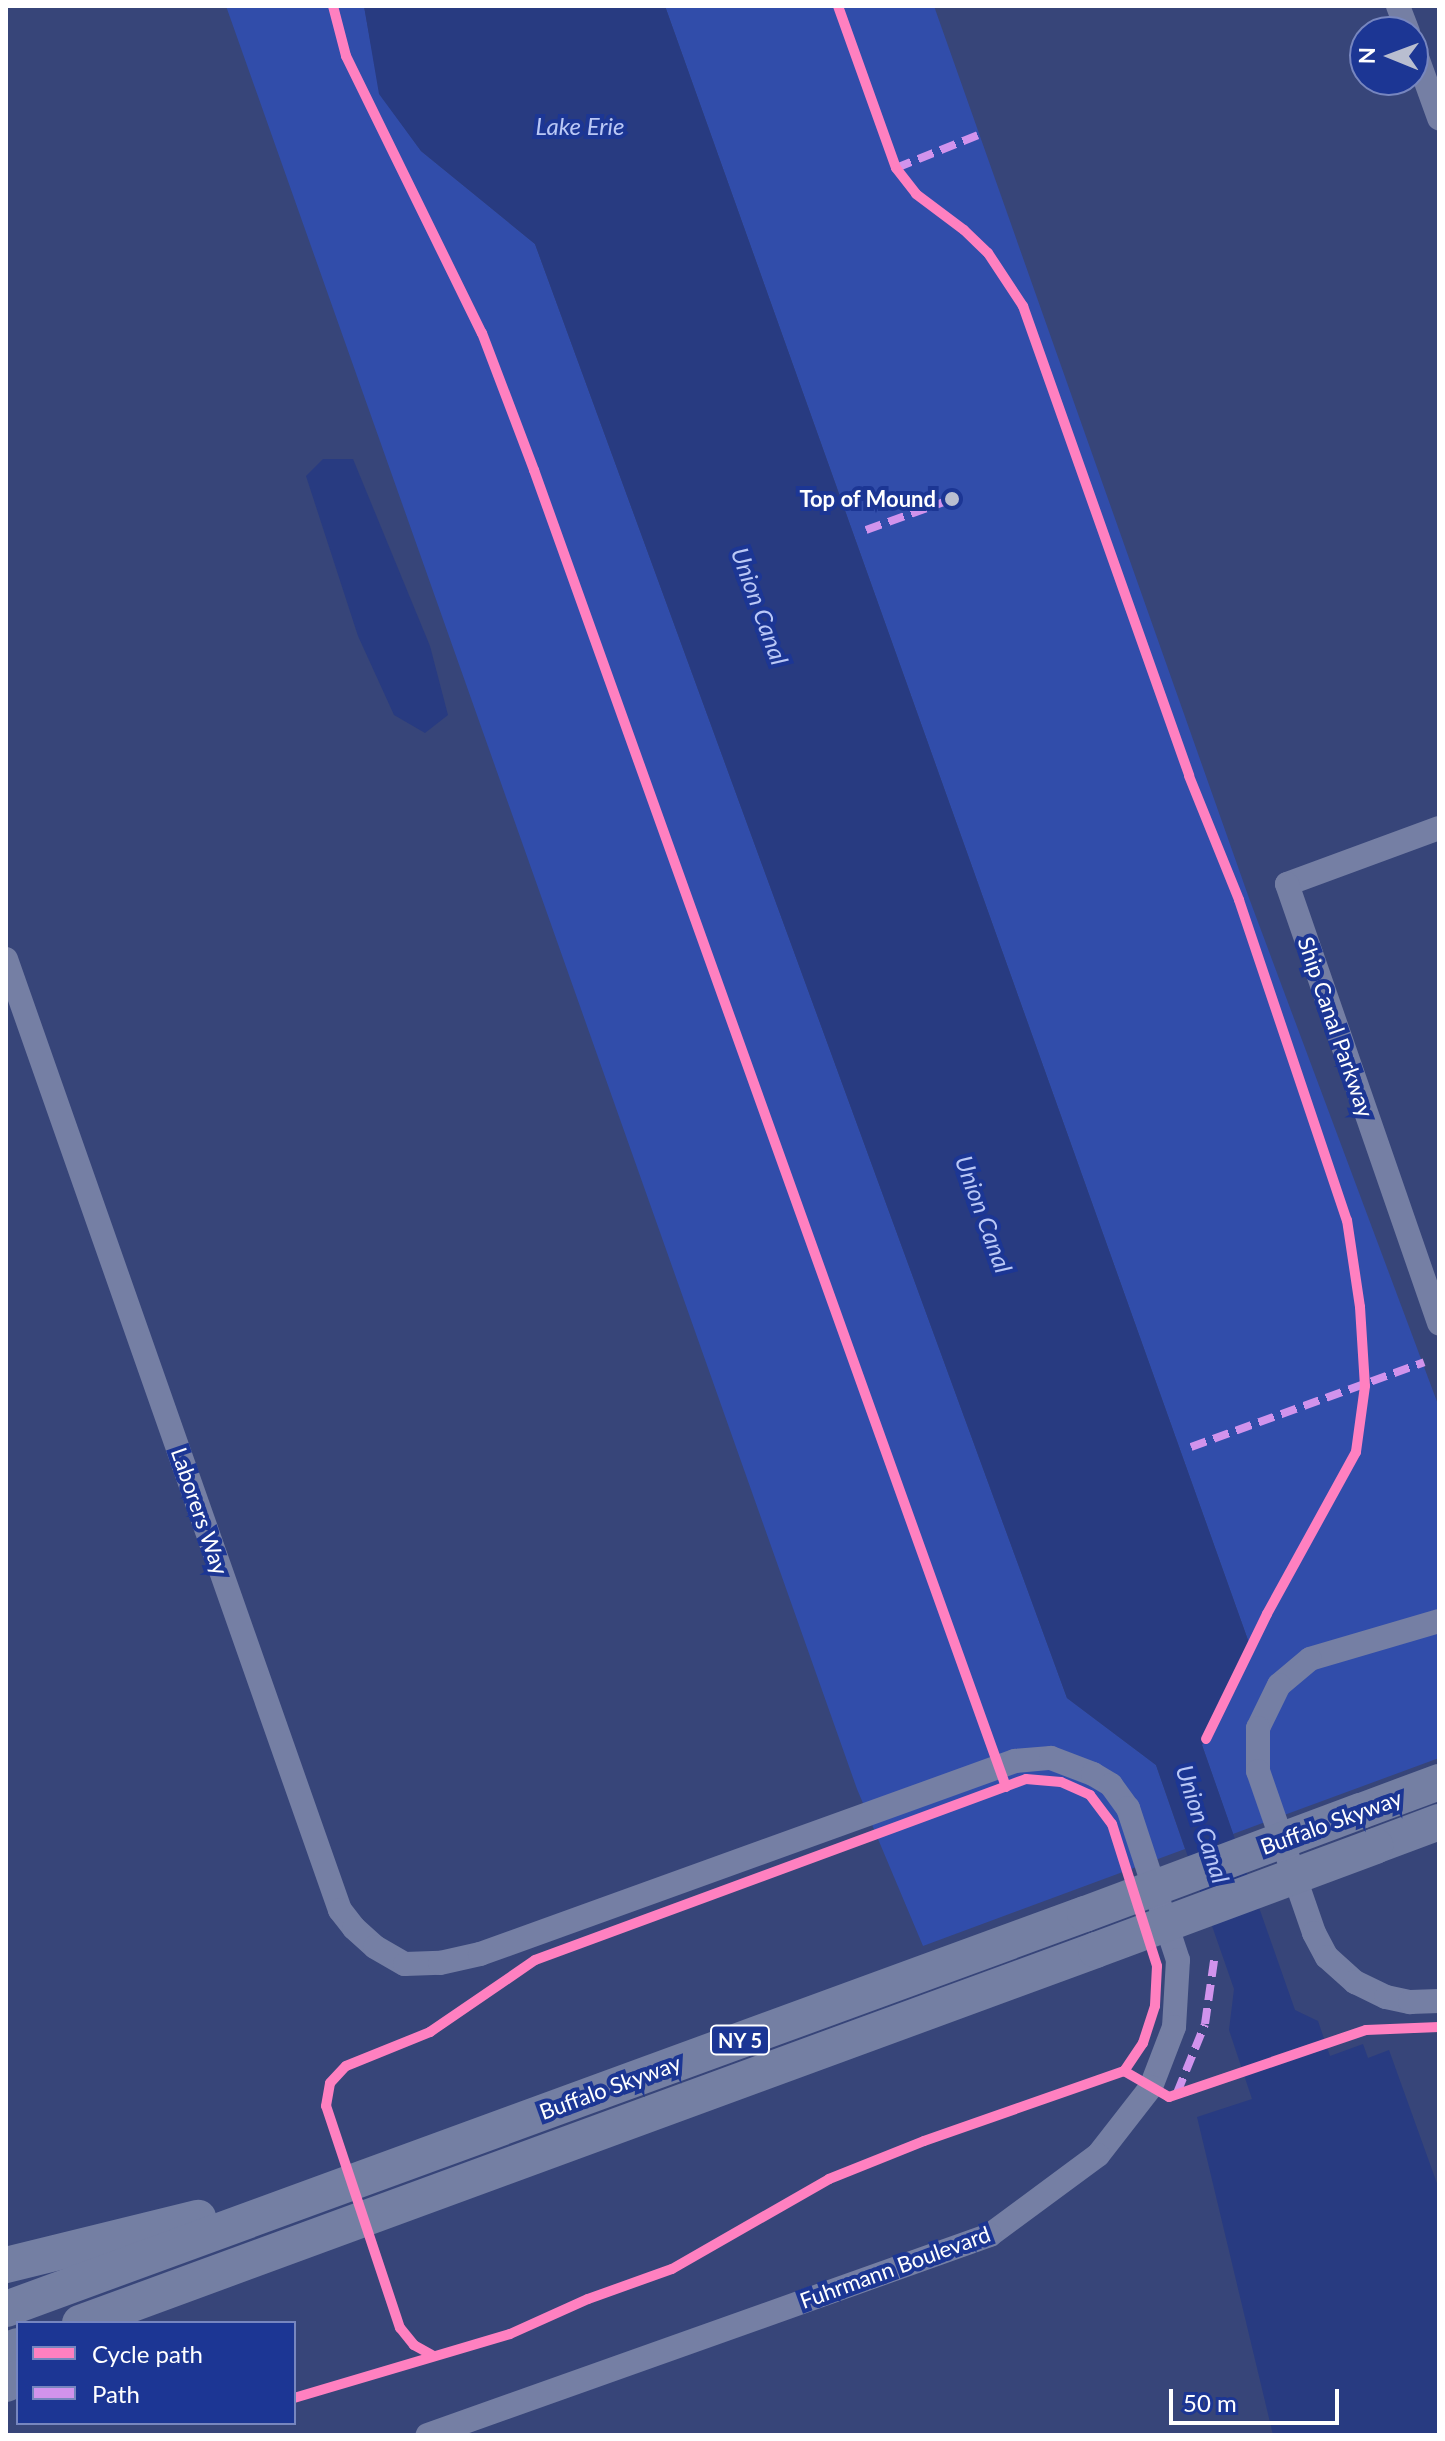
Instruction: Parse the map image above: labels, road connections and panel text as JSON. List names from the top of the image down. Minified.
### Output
{"streets":{"highway":["Buffalo Skyway","NY 5"],"street":["Ship Canal Parkway","Laborers Way","Fuhrmann Boulevard"]},"crossings":[["Laborers Way","Fuhrmann Boulevard"]],"water":["Lake Erie","Union Canal"],"places":["Top of Mound"],"legend":["Cycle path","Path"],"scale_bar":"50 m","north":"left"}
